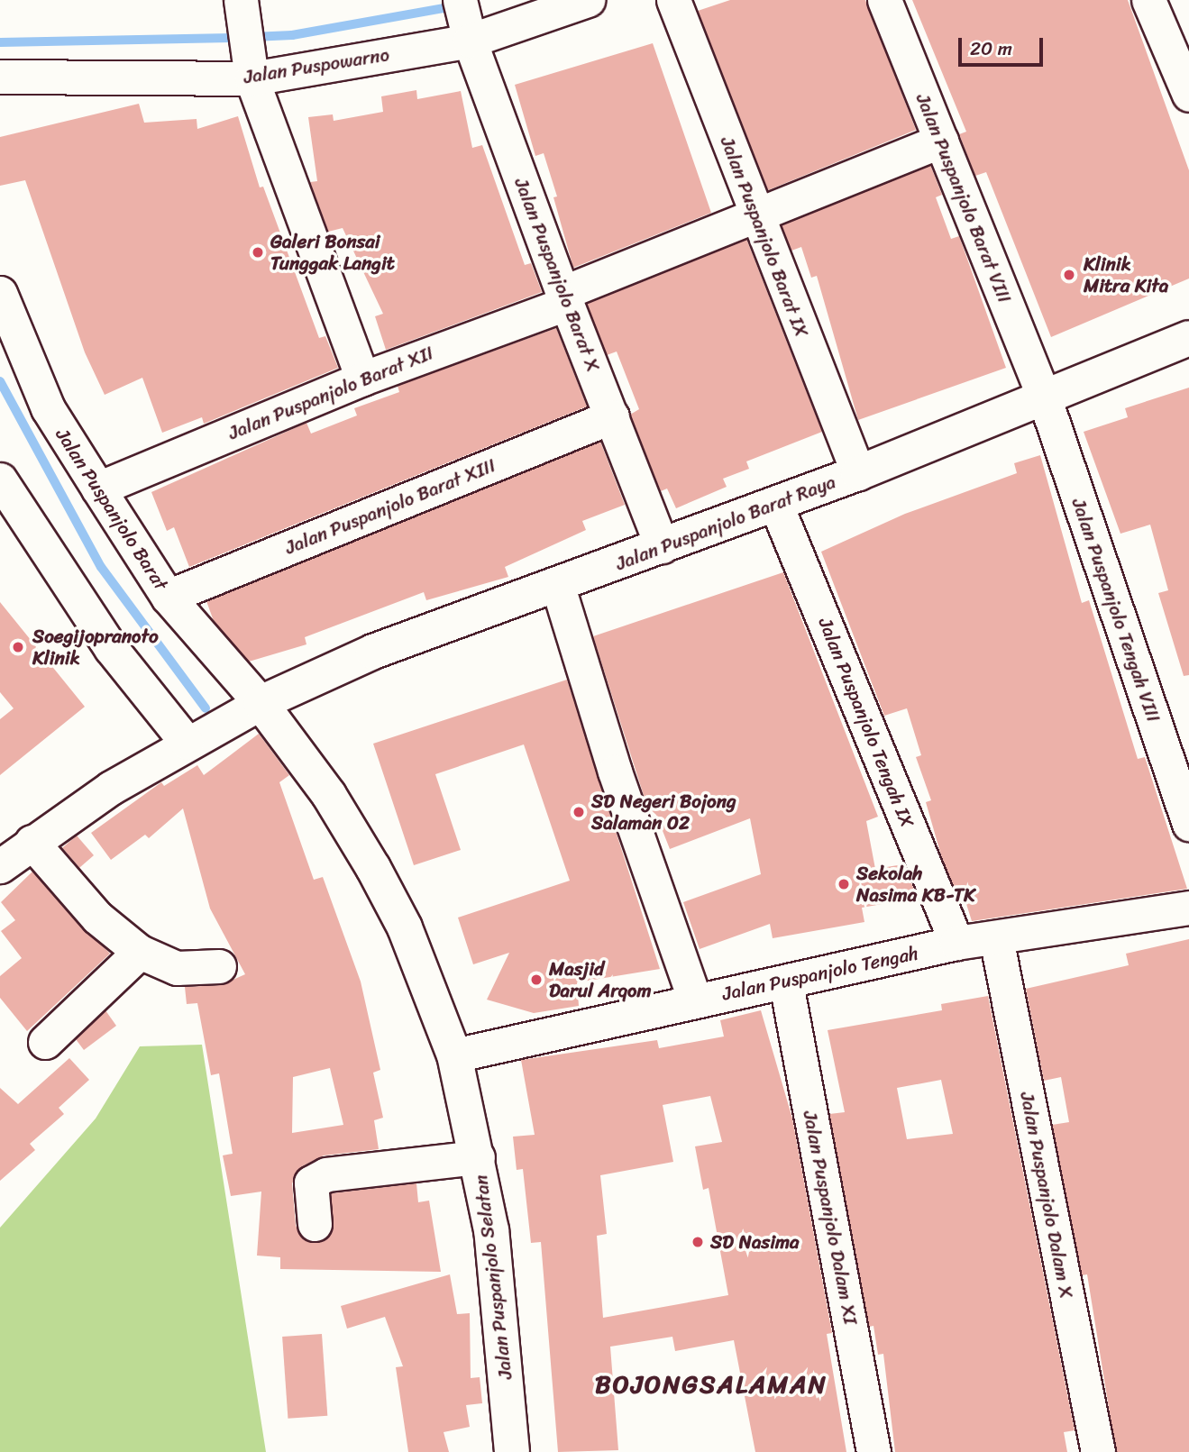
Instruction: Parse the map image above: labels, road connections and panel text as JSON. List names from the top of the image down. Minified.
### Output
{"streets":{"street":["Jalan Puspowarno","Jalan Puspanjolo Barat VIII","Jalan Puspanjolo Barat IX","Jalan Puspanjolo Barat X","Jalan Puspanjolo Barat XII","Jalan Puspanjolo Barat XIII","Jalan Puspanjolo Barat","Jalan Puspanjolo Barat Raya","Jalan Puspanjolo Tengah VIII","Jalan Puspanjolo Tengah IX","Jalan Puspanjolo Tengah","Jalan Puspanjolo Dalam X","Jalan Puspanjolo Dalam XI","Jalan Puspanjolo Selatan"]},"crossings":[["Jalan Puspowarno","Jalan Puspanjolo Barat X"],["Jalan Puspanjolo Barat VIII","Jalan Puspanjolo Barat XII"],["Jalan Puspanjolo Barat VIII","Jalan Puspanjolo Barat Raya"],["Jalan Puspanjolo Barat VIII","Jalan Puspanjolo Tengah VIII"],["Jalan Puspanjolo Barat IX","Jalan Puspanjolo Barat XII"],["Jalan Puspanjolo Barat IX","Jalan Puspanjolo Barat Raya"],["Jalan Puspanjolo Barat X","Jalan Puspanjolo Barat XII"],["Jalan Puspanjolo Barat X","Jalan Puspanjolo Barat XIII"],["Jalan Puspanjolo Barat X","Jalan Puspanjolo Barat Raya"],["Jalan Puspanjolo Barat XII","Jalan Puspanjolo Barat"],["Jalan Puspanjolo Barat XIII","Jalan Puspanjolo Barat"],["Jalan Puspanjolo Barat","Jalan Puspanjolo Barat Raya"],["Jalan Puspanjolo Barat","Jalan Puspanjolo Selatan"],["Jalan Puspanjolo Barat Raya","Jalan Puspanjolo Tengah VIII"],["Jalan Puspanjolo Barat Raya","Jalan Puspanjolo Tengah IX"],["Jalan Puspanjolo Barat Raya","Jalan Puspanjolo Selatan"],["Jalan Puspanjolo Tengah IX","Jalan Puspanjolo Tengah"],["Jalan Puspanjolo Tengah","Jalan Puspanjolo Dalam X"],["Jalan Puspanjolo Tengah","Jalan Puspanjolo Dalam XI"],["Jalan Puspanjolo Tengah","Jalan Puspanjolo Selatan"]],"districts":["BOJONGSALAMAN"],"places":["Galeri Bonsai Tunggak Langit","Klinik Mitra Kita","Soegijopranoto Klinik","SD Negeri Bojong Salaman 02","Sekolah Nasima KB-TK","Masjid Darul Arqom","SD Nasima"],"scale_bar":"20 m"}
